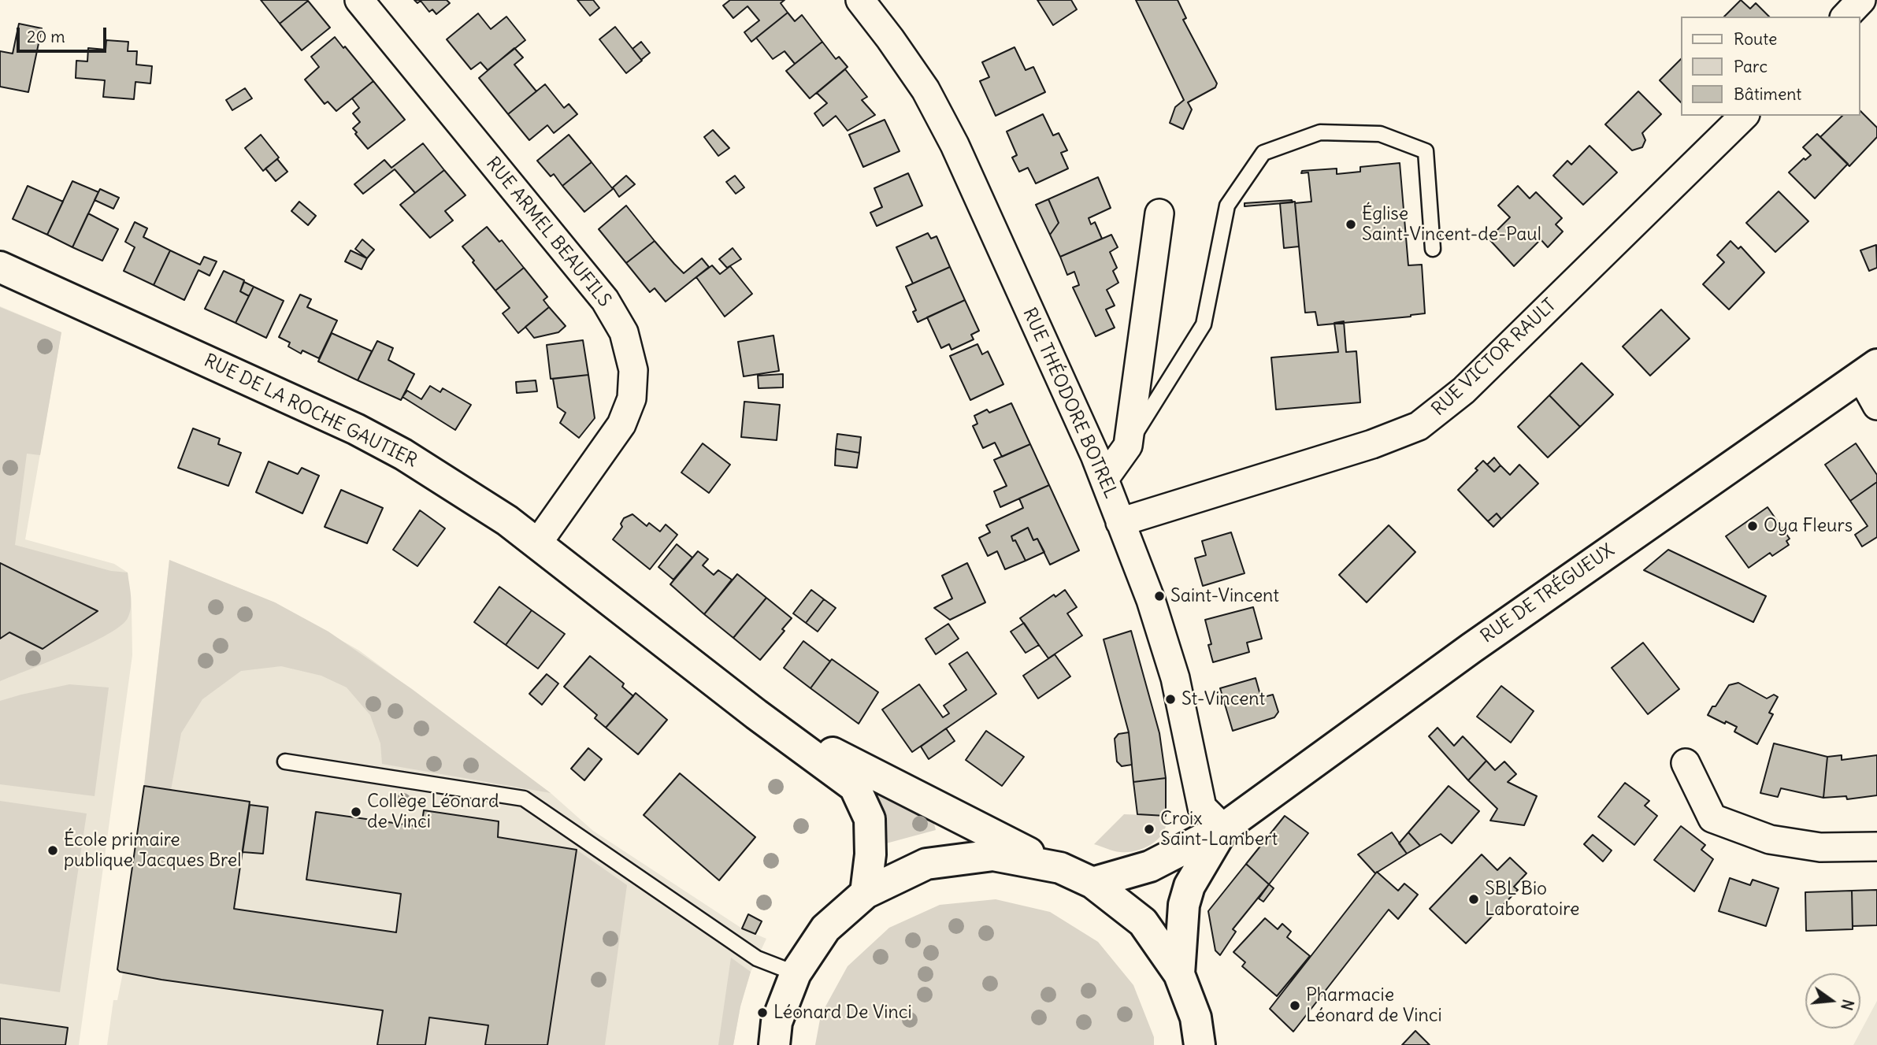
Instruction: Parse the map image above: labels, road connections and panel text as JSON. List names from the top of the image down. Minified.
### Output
{"streets":{"main road":["RUE DE LA ROCHE GAUTIER","RUE DE TRÉGUEUX"],"street":["RUE ARMEL BEAUFILS","RUE VICTOR RAULT","RUE THÉODORE BOTREL"]},"crossings":[["RUE ARMEL BEAUFILS","RUE DE LA ROCHE GAUTIER"],["RUE VICTOR RAULT","RUE THÉODORE BOTREL"],["RUE THÉODORE BOTREL","RUE DE TRÉGUEUX"]],"places":["Église Saint-Vincent-de-Paul","Oya Fleurs","Saint-Vincent","St-Vincent","Collège Léonard de Vinci","Croix Saint-Lambert","École primaire publique Jacques Brel","SBL Bio Laboratoire","Pharmacie Léonard de Vinci","Léonard De Vinci"],"legend":["Route","Parc","Bâtiment"],"scale_bar":"20 m","north":"right"}
